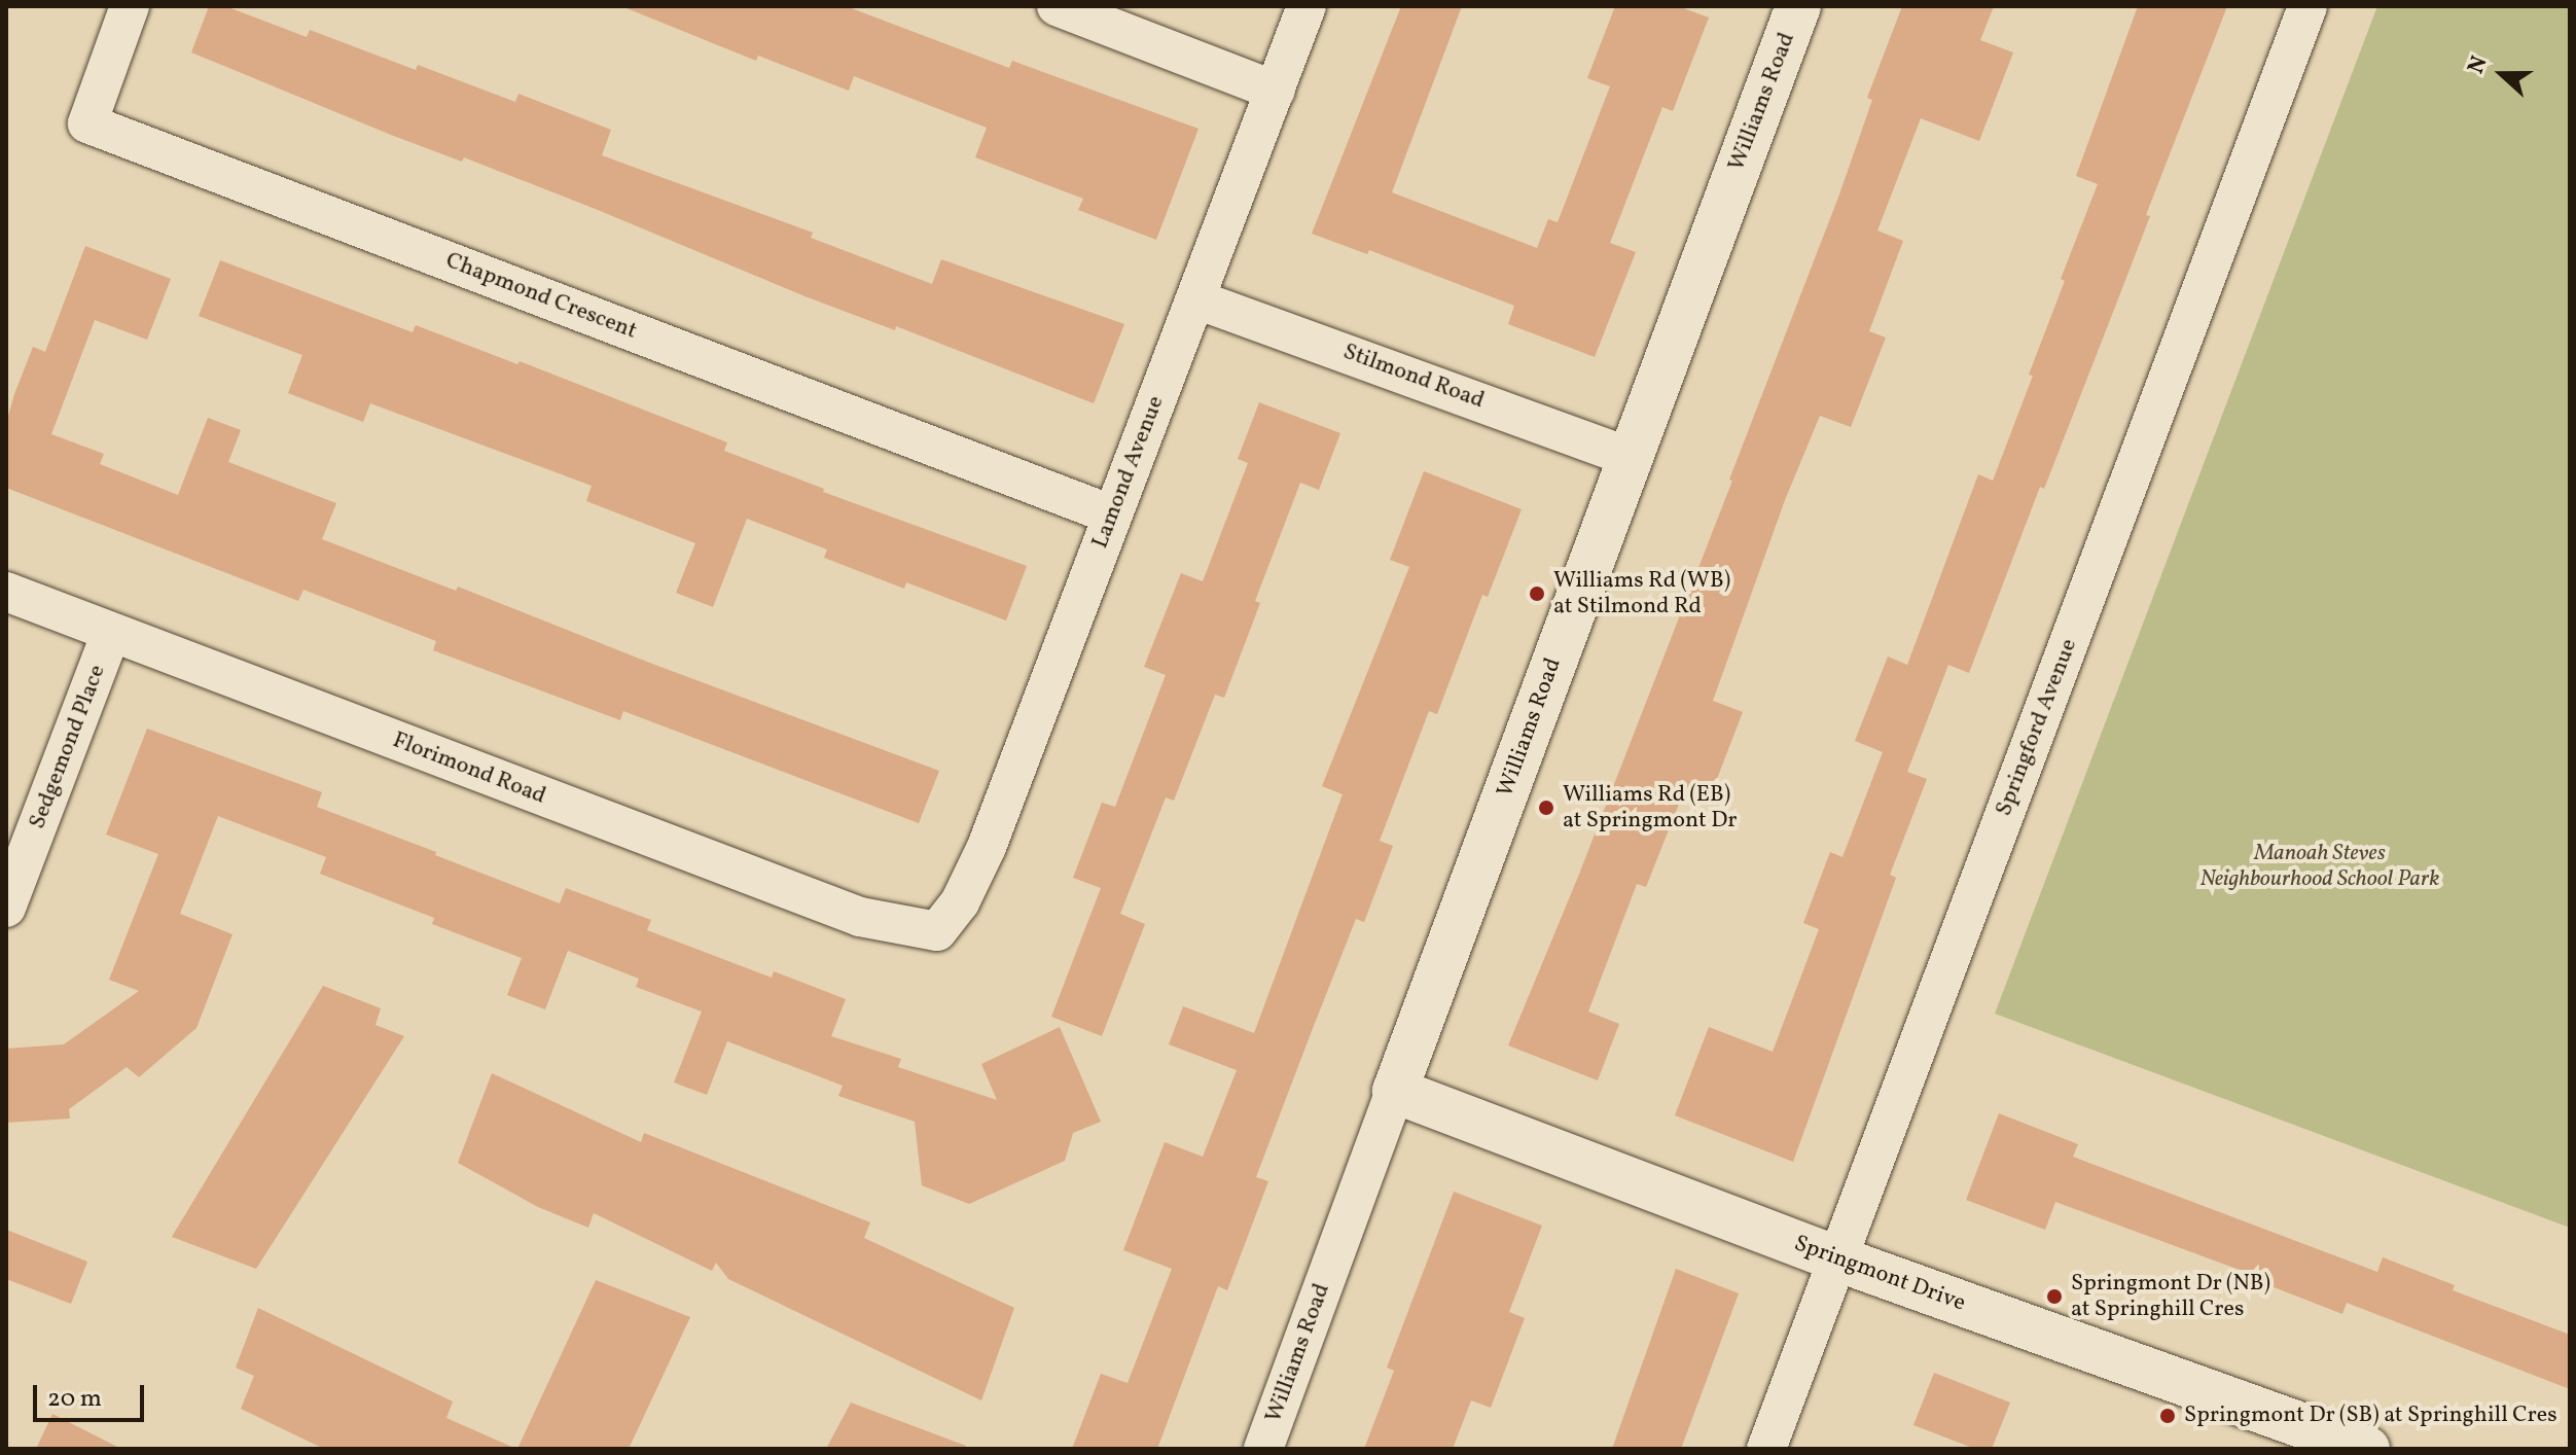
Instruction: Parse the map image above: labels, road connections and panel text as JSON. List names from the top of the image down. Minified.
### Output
{"streets":{"street":["Williams Road","Chapmond Crescent","Stilmond Road","Lamond Avenue","Springford Avenue","Sedgemond Place","Florimond Road","Springmont Drive"]},"crossings":[["Williams Road","Stilmond Road"],["Williams Road","Springmont Drive"],["Chapmond Crescent","Lamond Avenue"],["Stilmond Road","Lamond Avenue"],["Lamond Avenue","Florimond Road"],["Springford Avenue","Springmont Drive"],["Sedgemond Place","Florimond Road"]],"parks":["Manoah Steves Neighbourhood School Park"],"places":["Williams Rd (WB) at Stilmond Rd","Williams Rd (EB) at Springmont Dr","Springmont Dr (NB) at Springhill Cres","Springmont Dr (SB) at Springhill Cres"],"scale_bar":"20 m","north":"left"}
